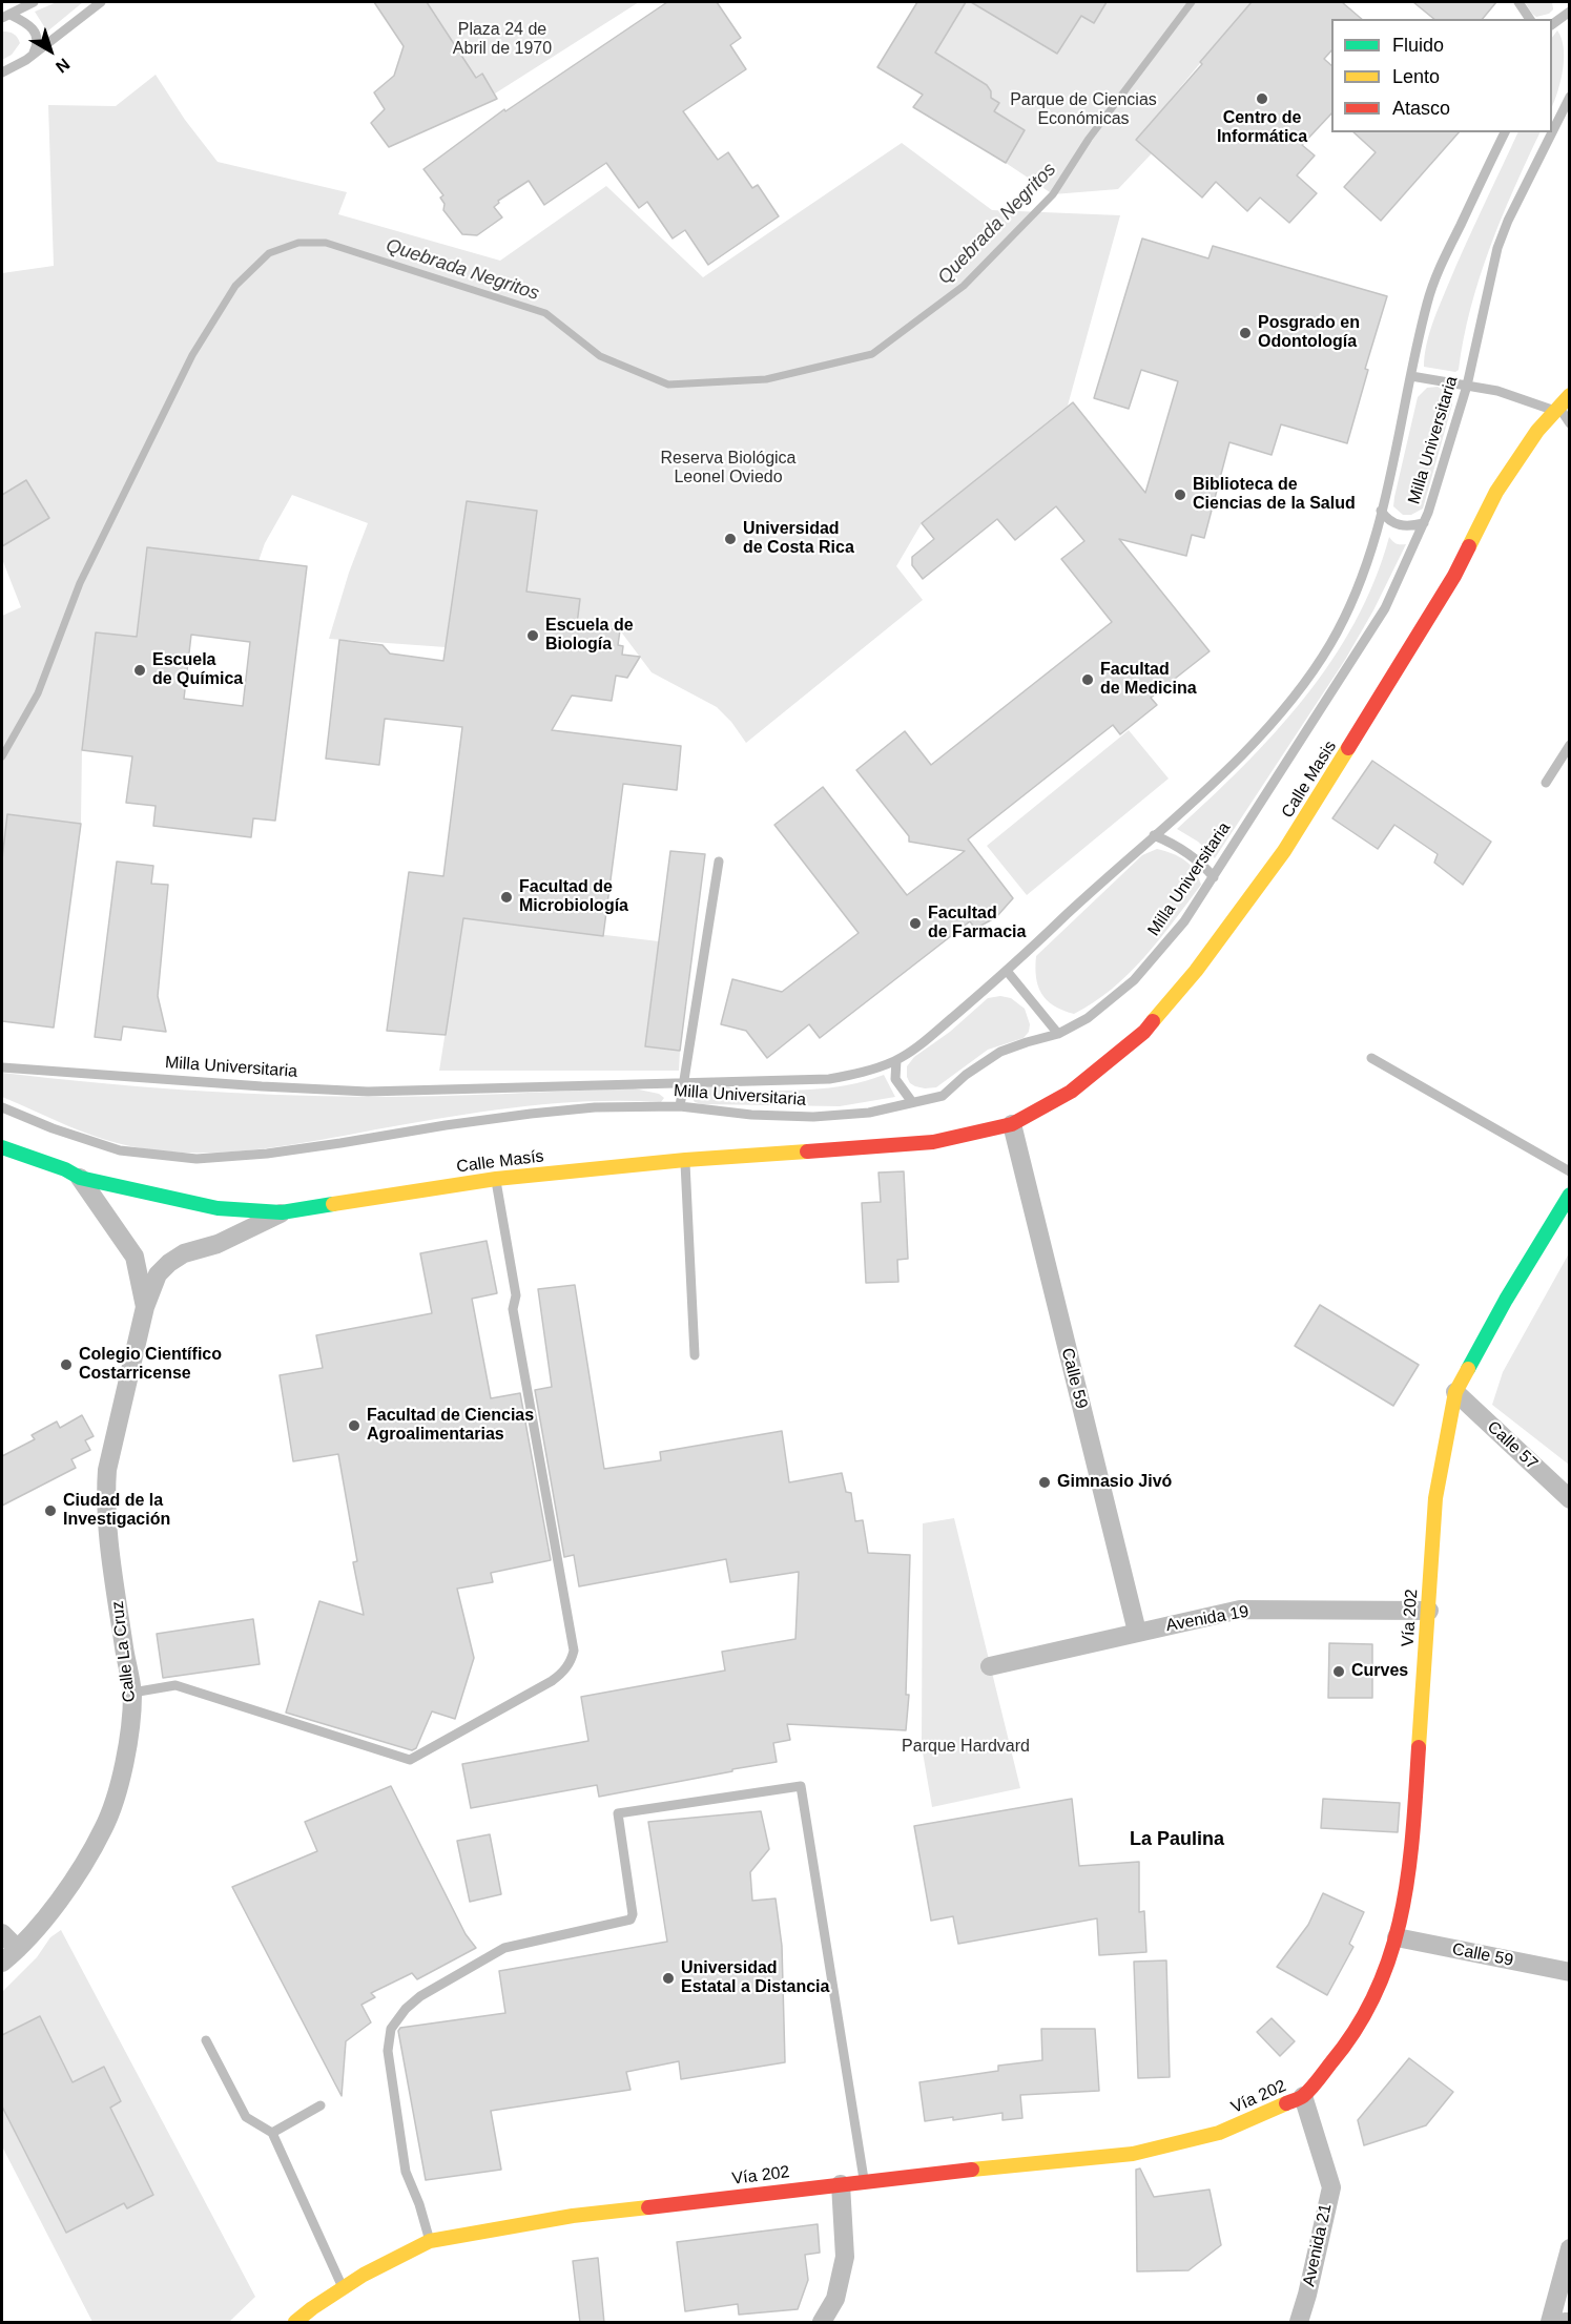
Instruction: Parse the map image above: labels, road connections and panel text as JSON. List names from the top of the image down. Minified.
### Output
{"streets":{"main road":["Calle Masis","Calle Masís","Vía 202"],"street":["Calle 59","Calle 57","Avenida 19","Calle La Cruz","Avenida 21"],"lane":["Milla Universitaria"]},"crossings":[["Calle Masis","Calle Masís"],["Calle Masis","Calle 59"],["Calle Masís","Calle 59"],["Calle Masís","Calle La Cruz"],["Calle 59","Vía 202"],["Calle 59","Avenida 19"],["Calle 57","Vía 202"],["Vía 202","Avenida 19"],["Vía 202","Avenida 21"]],"districts":["La Paulina"],"water":["Quebrada Negritos"],"parks":["Plaza 24 de Abril de 1970","Parque de Ciencias Económicas","Reserva Biológica Leonel Oviedo","Parque Hardvard"],"places":["Centro de Informática","Posgrado en Odontología","Biblioteca de Ciencias de la Salud","Universidad de Costa Rica","Escuela de Biología","Escuela de Química","Facultad de Medicina","Facultad de Microbiología","Facultad de Farmacia","Colegio Científico Costarricense","Facultad de Ciencias Agroalimentarias","Gimnasio Jivó","Ciudad de la Investigación","Curves","Universidad Estatal a Distancia"],"legend":["Fluido","Lento","Atasco"],"north":"bottom right"}
